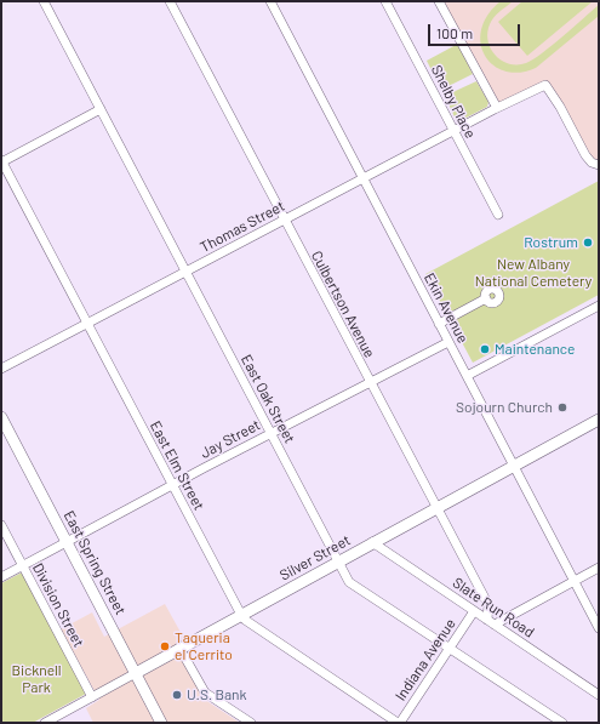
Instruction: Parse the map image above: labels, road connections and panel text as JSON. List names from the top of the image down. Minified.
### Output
{"streets":{"main road":["Silver Street","East Spring Street"],"street":["Shelby Place","Thomas Street","Culbertson Avenue","Ekin Avenue","East Oak Street","Jay Street","East Elm Street","Division Street","Slate Run Road","Indiana Avenue"]},"crossings":[["Shelby Place","Thomas Street"],["Thomas Street","Culbertson Avenue"],["Thomas Street","Ekin Avenue"],["Thomas Street","East Oak Street"],["Thomas Street","East Elm Street"],["Culbertson Avenue","Jay Street"],["Culbertson Avenue","Silver Street"],["Culbertson Avenue","Slate Run Road"],["Ekin Avenue","Jay Street"],["Ekin Avenue","Silver Street"],["East Oak Street","Jay Street"],["East Oak Street","Silver Street"],["East Oak Street","Indiana Avenue"],["Jay Street","East Elm Street"],["Jay Street","East Spring Street"],["Jay Street","Division Street"],["East Elm Street","Silver Street"],["East Elm Street","Indiana Avenue"],["Silver Street","East Spring Street"],["Silver Street","Division Street"],["Silver Street","Slate Run Road"],["Slate Run Road","Indiana Avenue"]],"parks":["New Albany National Cemetery","Bicknell Park"],"places":["Rostrum","Maintenance","Sojourn Church","Taqueria el Cerrito","U.S. Bank"],"scale_bar":"100 m"}
